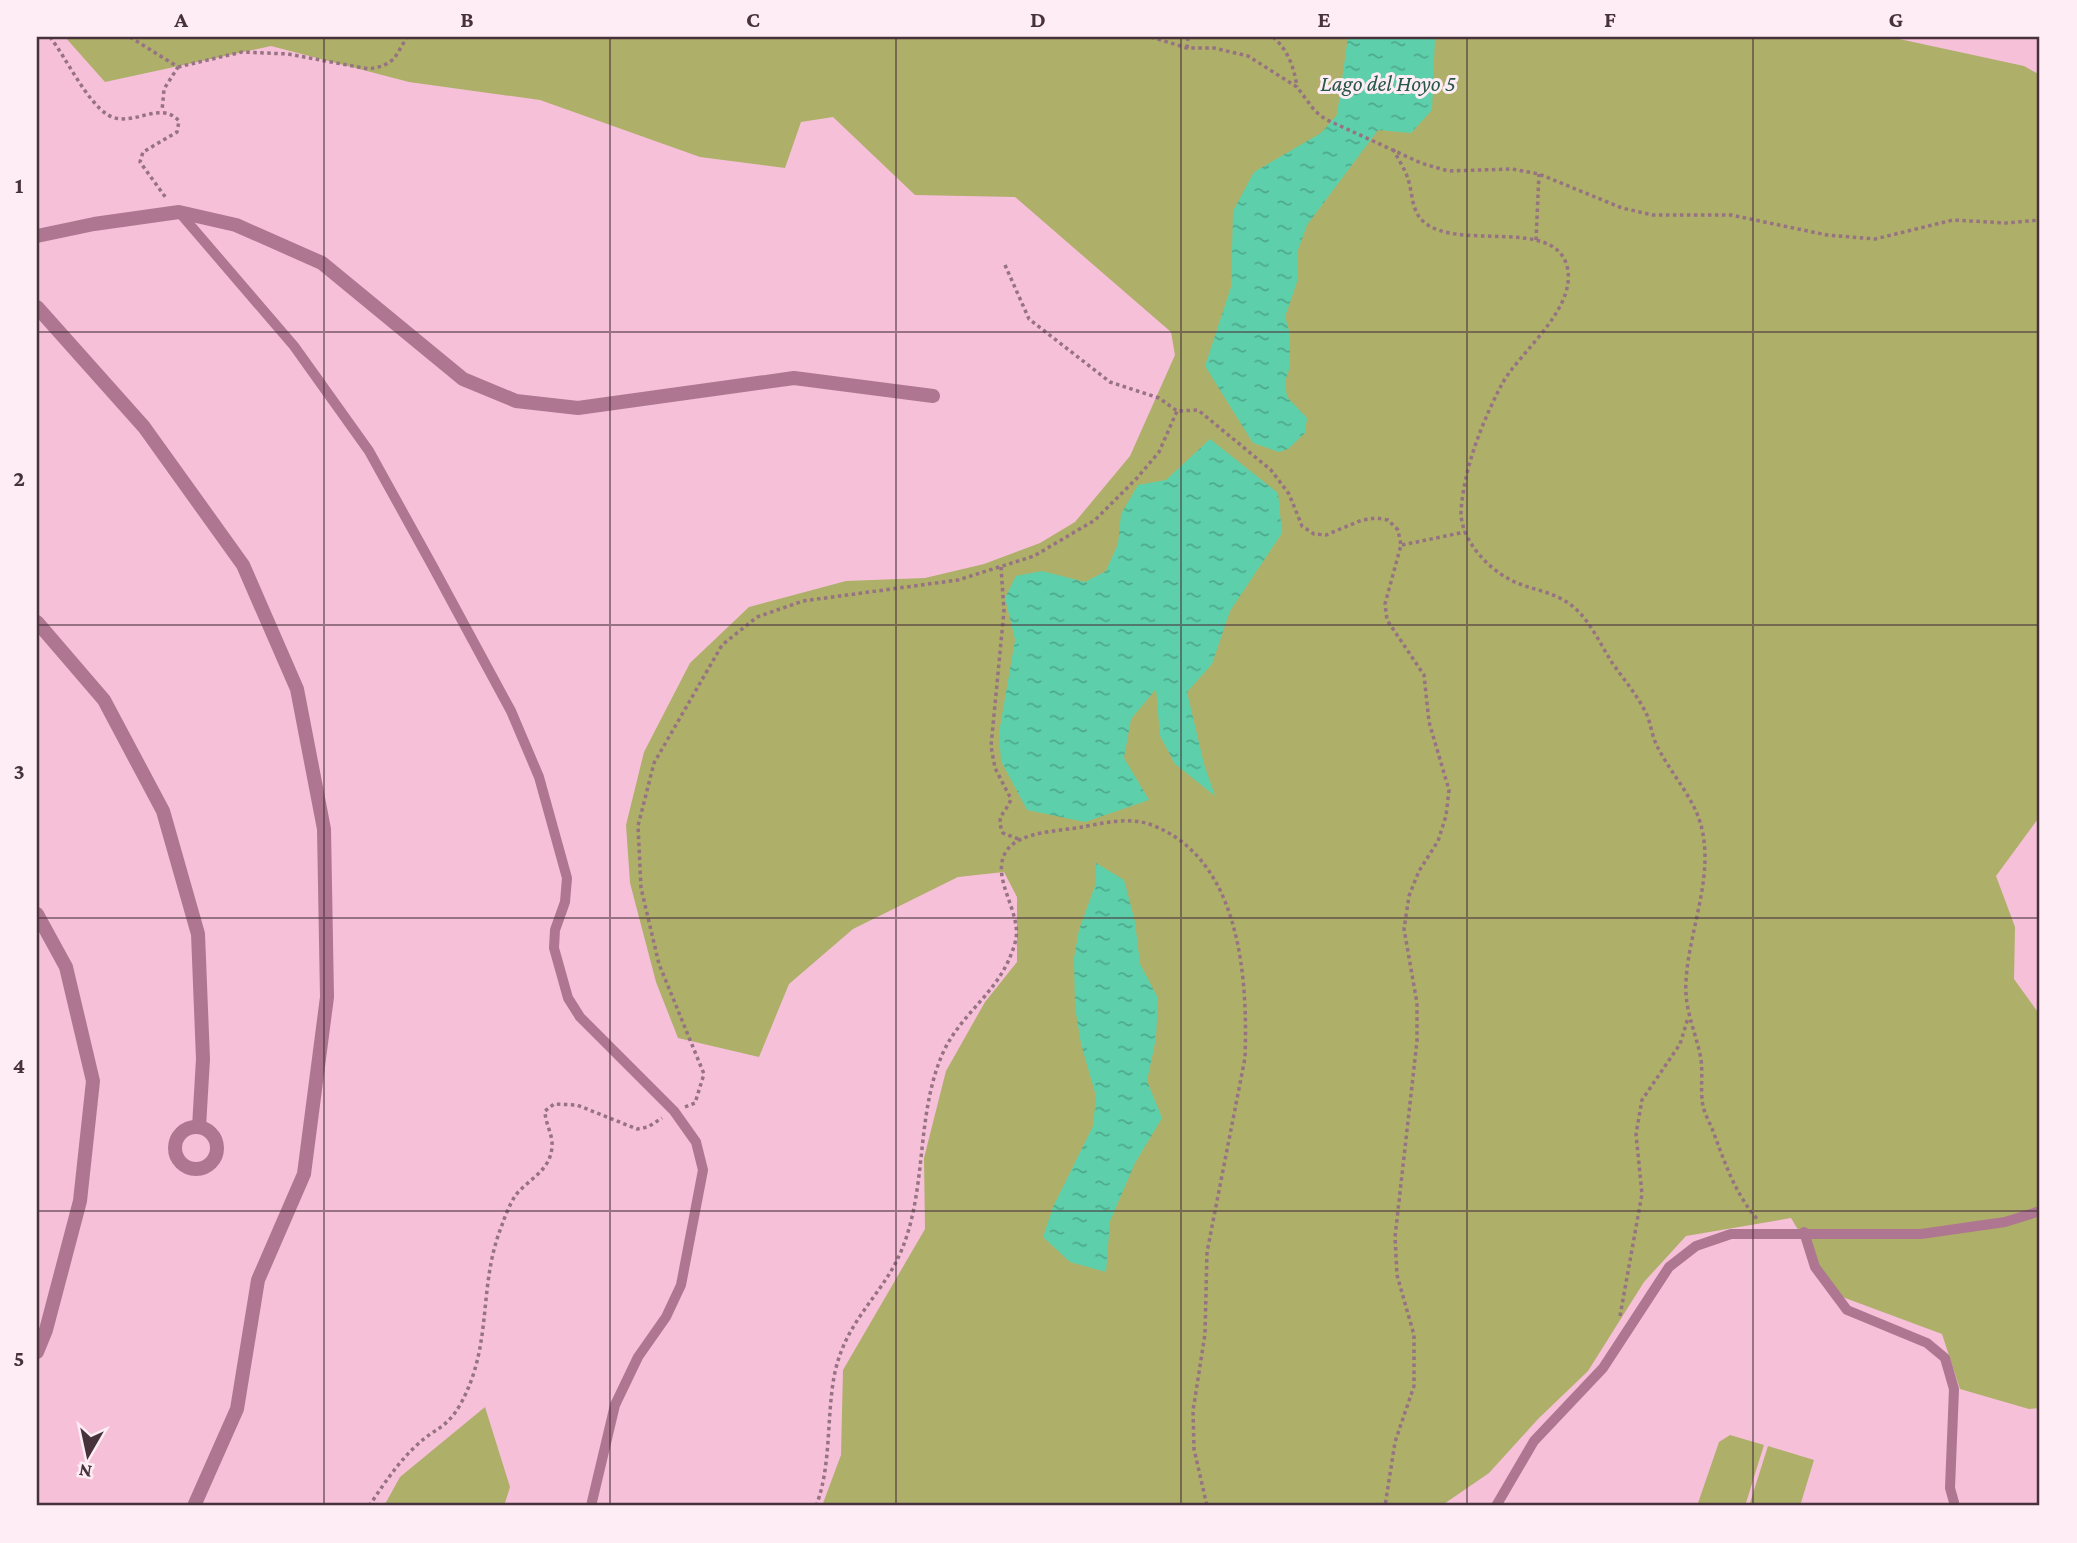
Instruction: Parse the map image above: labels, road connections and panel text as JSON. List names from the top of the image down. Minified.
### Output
{"water":["Lago del Hoyo 5"],"north":"bottom","grid":{"columns":["A","B","C","D","E","F","G"],"rows":["1","2","3","4","5"]}}
